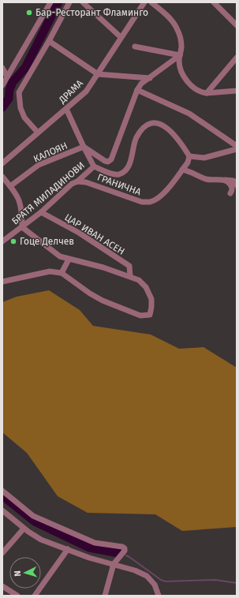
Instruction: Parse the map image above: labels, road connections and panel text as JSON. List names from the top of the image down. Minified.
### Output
{"streets":{"street":["ДРАМА","КАЛОЯН","ГРАНИЧНА","БРАТЯ МИЛАДИНОВИ","ЦАР ИВАН АСЕН"]},"crossings":[["КАЛОЯН","БРАТЯ МИЛАДИНОВИ"],["ГРАНИЧНА","БРАТЯ МИЛАДИНОВИ"],["БРАТЯ МИЛАДИНОВИ","ЦАР ИВАН АСЕН"]],"places":["Бар-Ресторант Фламинго","Гоце Делчев"],"north":"left"}
